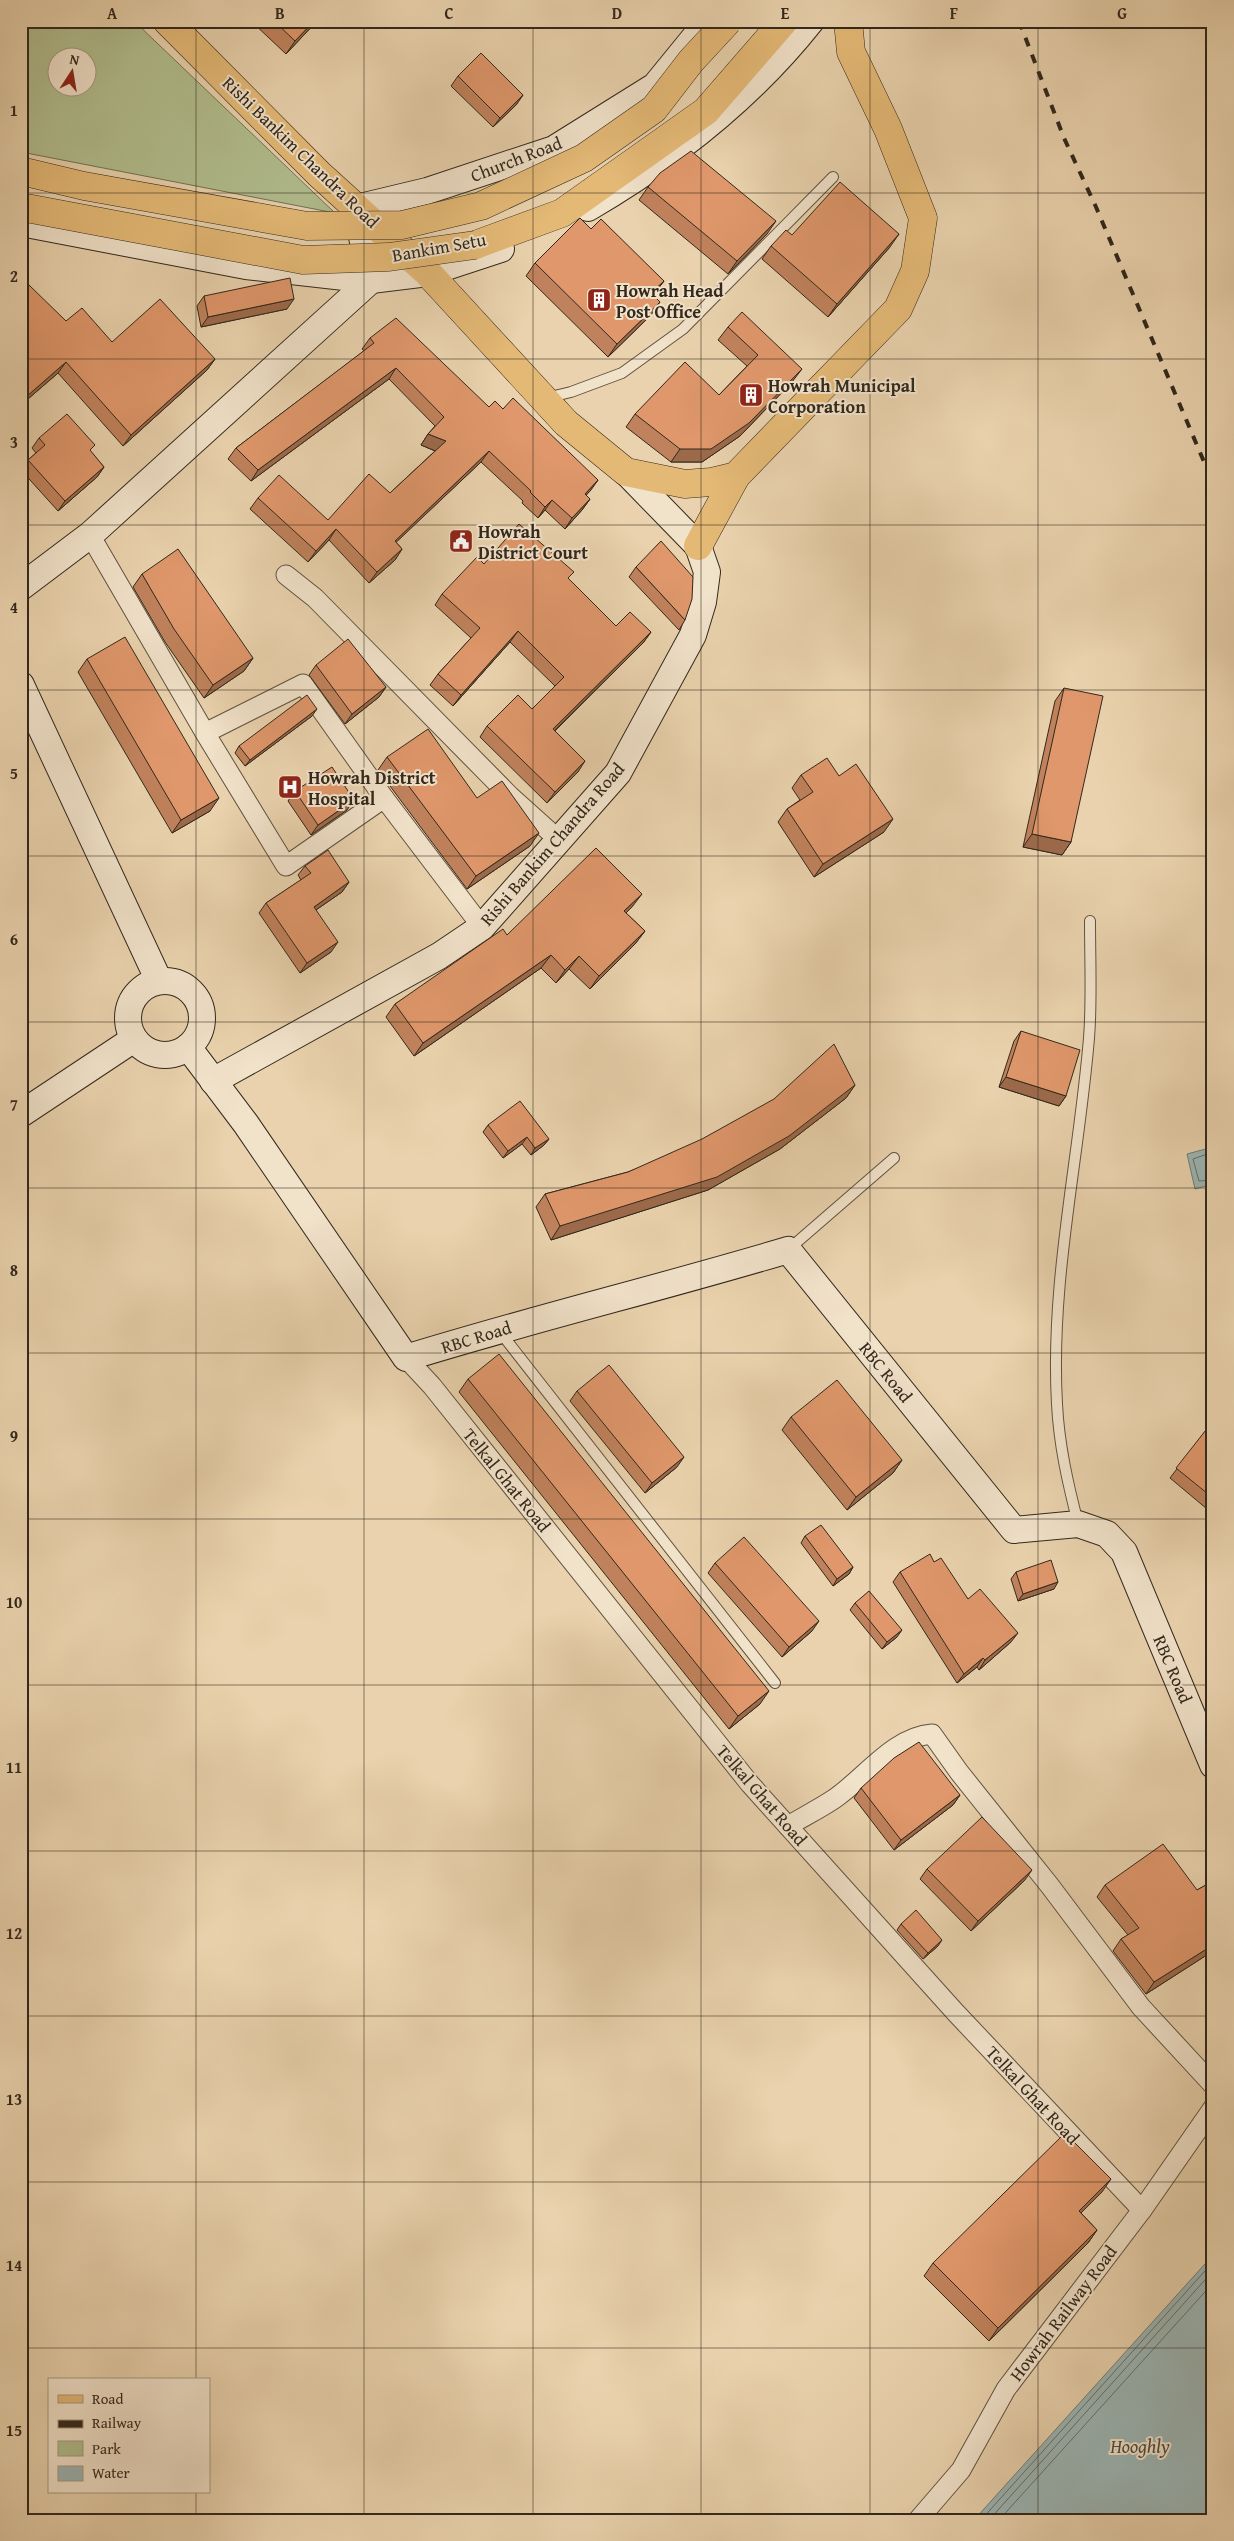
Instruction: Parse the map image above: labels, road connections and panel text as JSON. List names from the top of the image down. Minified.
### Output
{"streets":{"main road":["Rishi Bankim Chandra Road","Church Road","Bankim Setu","RBC Road"],"street":["Telkal Ghat Road","Howrah Railway Road"]},"crossings":[["Rishi Bankim Chandra Road","Church Road"],["RBC Road","Telkal Ghat Road"],["Telkal Ghat Road","Howrah Railway Road"]],"water":["Hooghly"],"places":{"building":["Howrah Head Post Office","Howrah Municipal Corporation"],"public building":["Howrah District Court"],"hospital":["Howrah District Hospital"]},"legend":["Road","Railway","Park","Water"],"north":"top","grid":{"columns":["A","B","C","D","E","F","G"],"rows":["1","2","3","4","5","6","7","8","9","10","11","12","13","14","15"]}}
